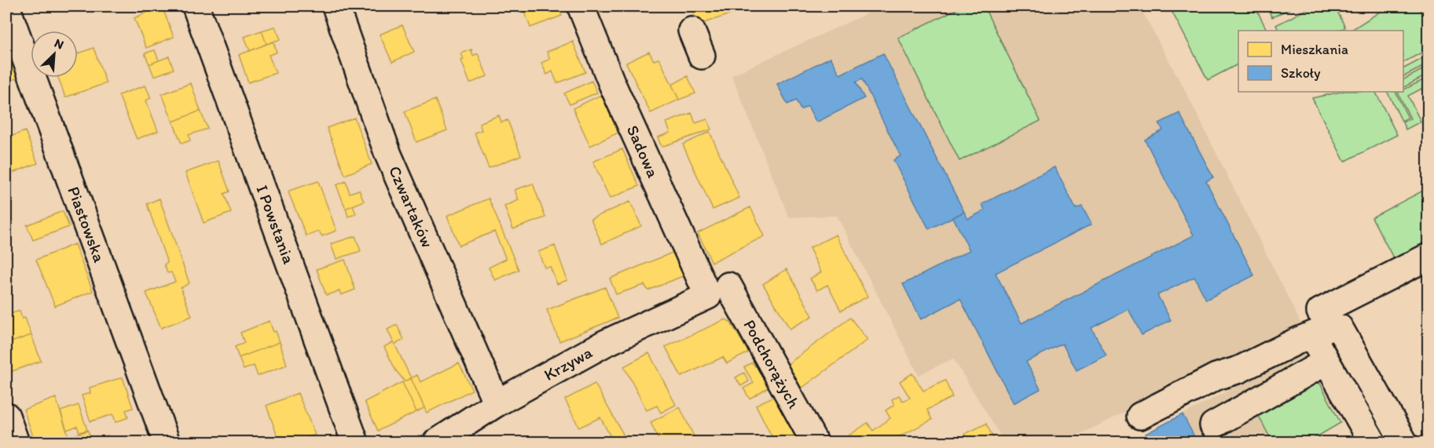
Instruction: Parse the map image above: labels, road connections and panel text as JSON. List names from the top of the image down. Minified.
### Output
{"streets":{"street":["Sadowa","Czwartaków","Piastowska","I Powstania","Krzywa","Podchorążych"]},"crossings":[["Sadowa","Krzywa"],["Sadowa","Podchorążych"],["Czwartaków","Krzywa"],["Krzywa","Podchorążych"]],"legend":["Mieszkania","Szkoły"],"north":"top right"}
